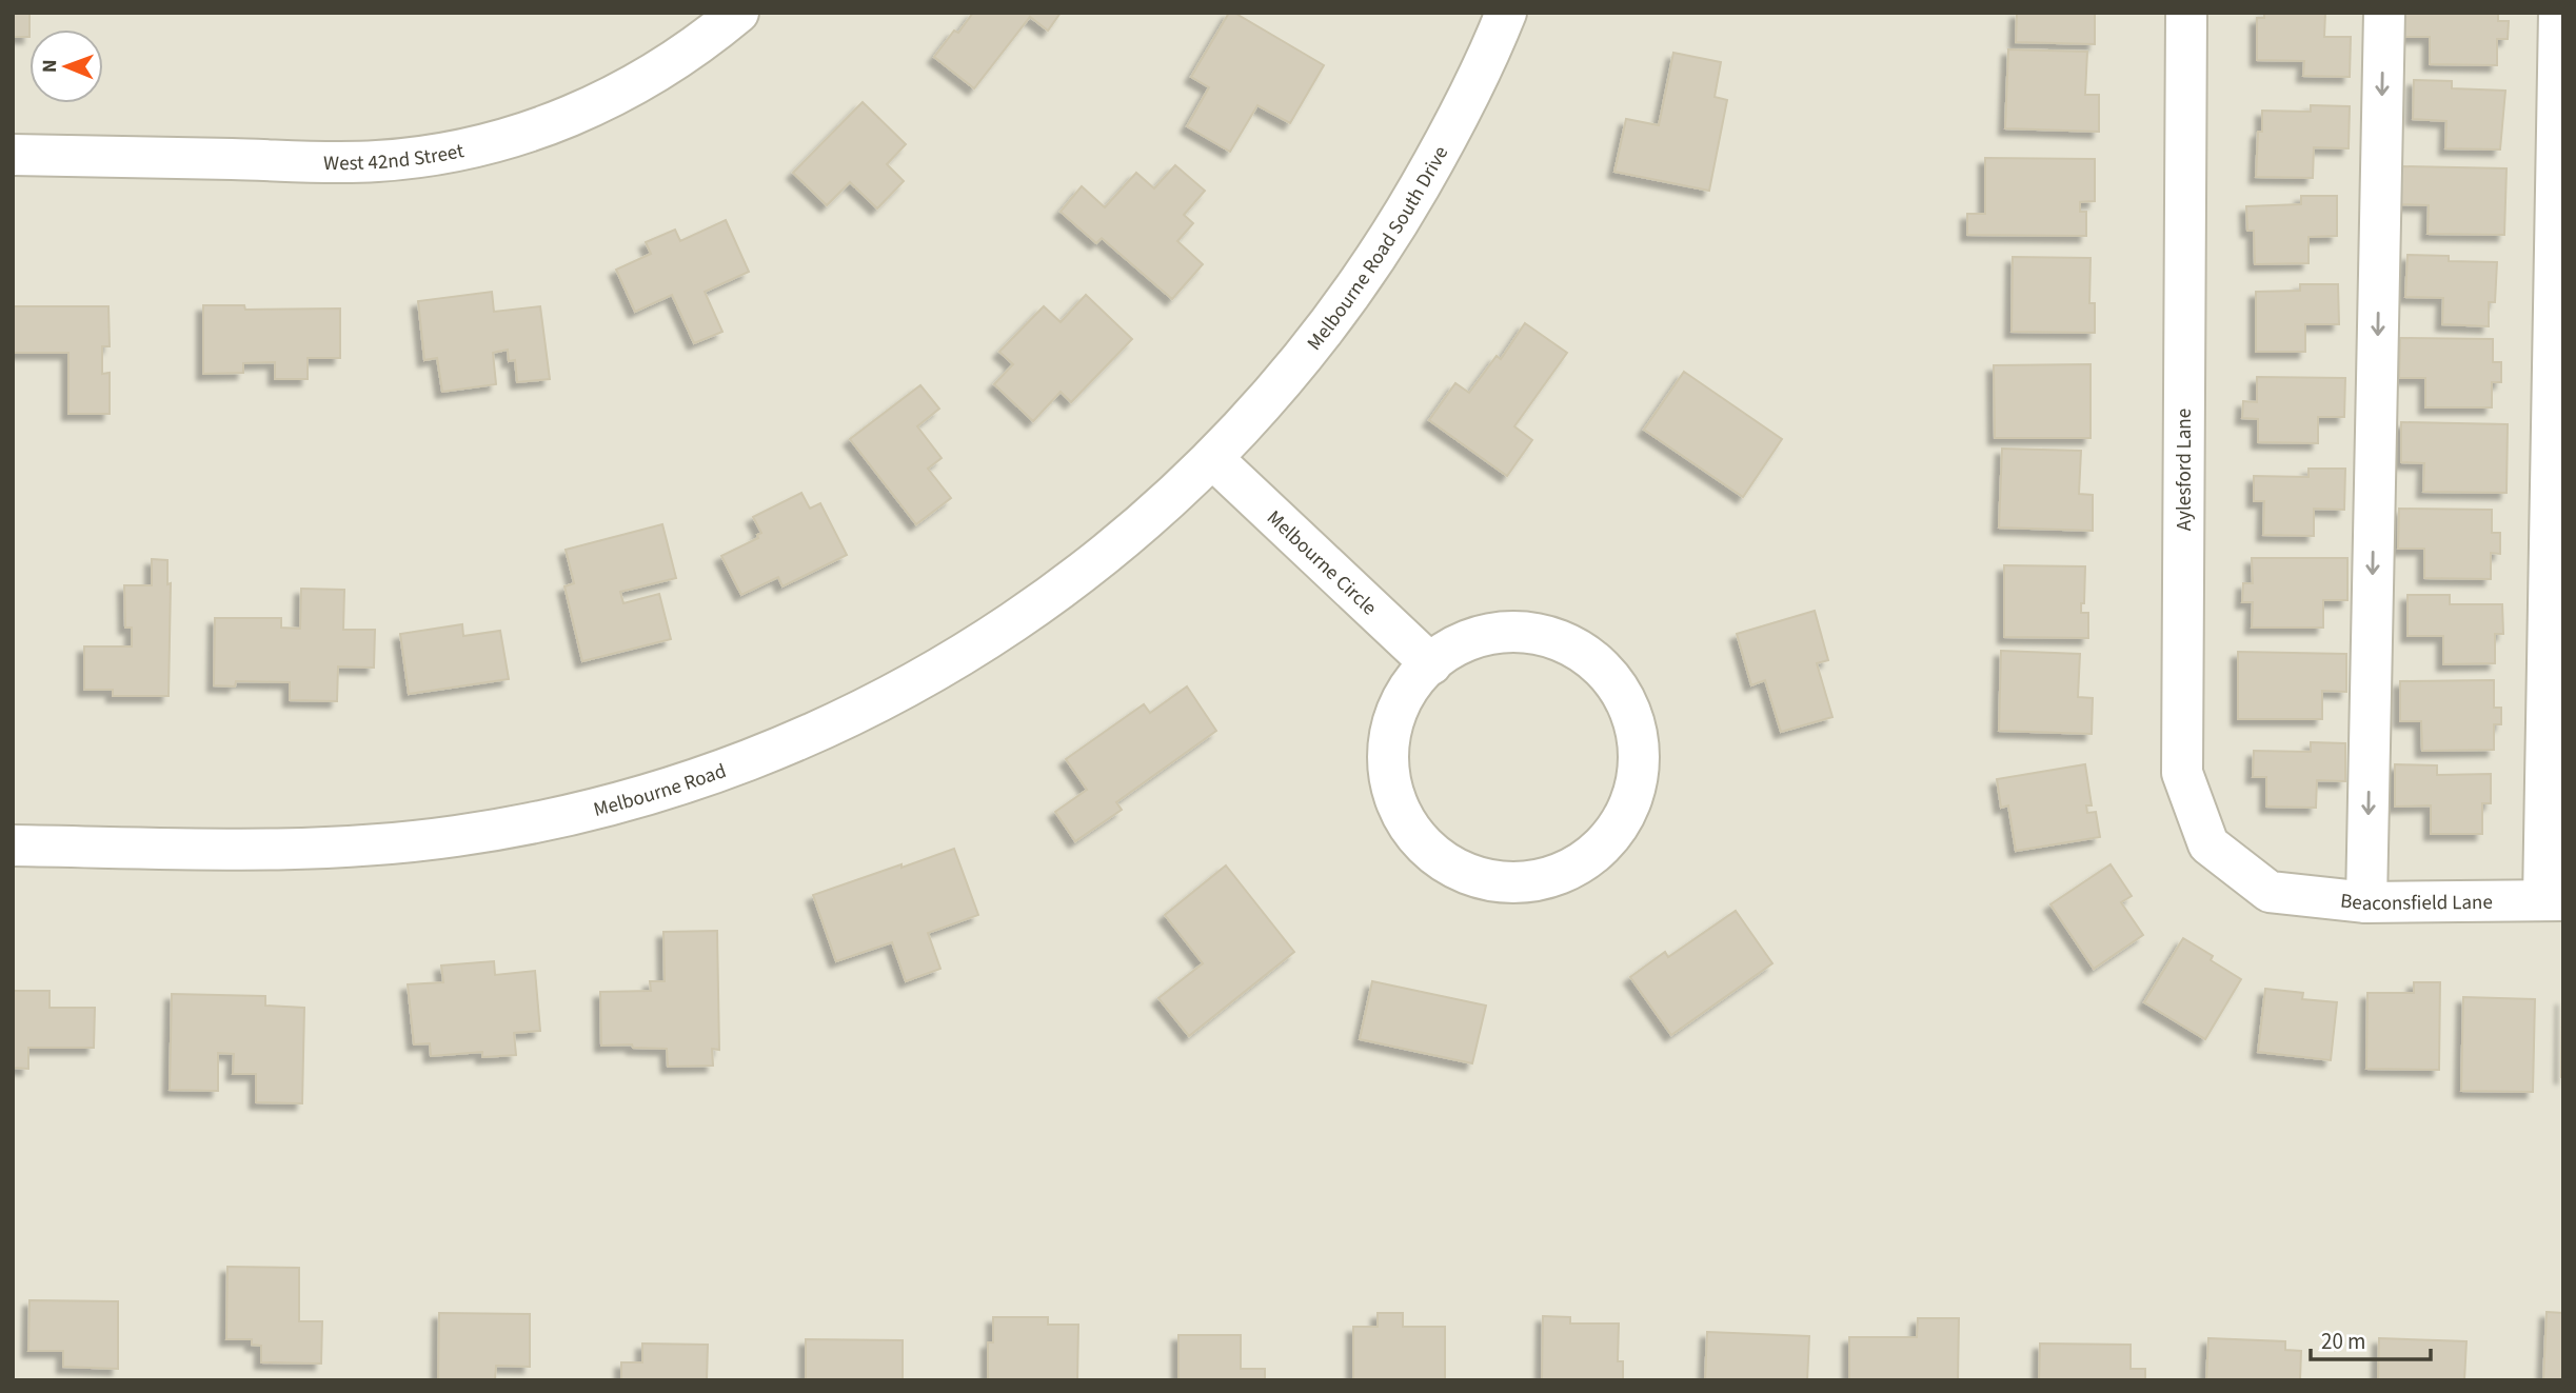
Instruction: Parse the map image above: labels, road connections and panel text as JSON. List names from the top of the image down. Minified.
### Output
{"streets":{"street":["West 42nd Street","Melbourne Road South Drive","Aylesford Lane","Melbourne Circle","Melbourne Road","Beaconsfield Lane"]},"crossings":[["Melbourne Road South Drive","Melbourne Circle"],["Melbourne Road South Drive","Melbourne Road"],["Aylesford Lane","Beaconsfield Lane"],["Melbourne Circle","Melbourne Road"]],"scale_bar":"20 m","north":"left"}
